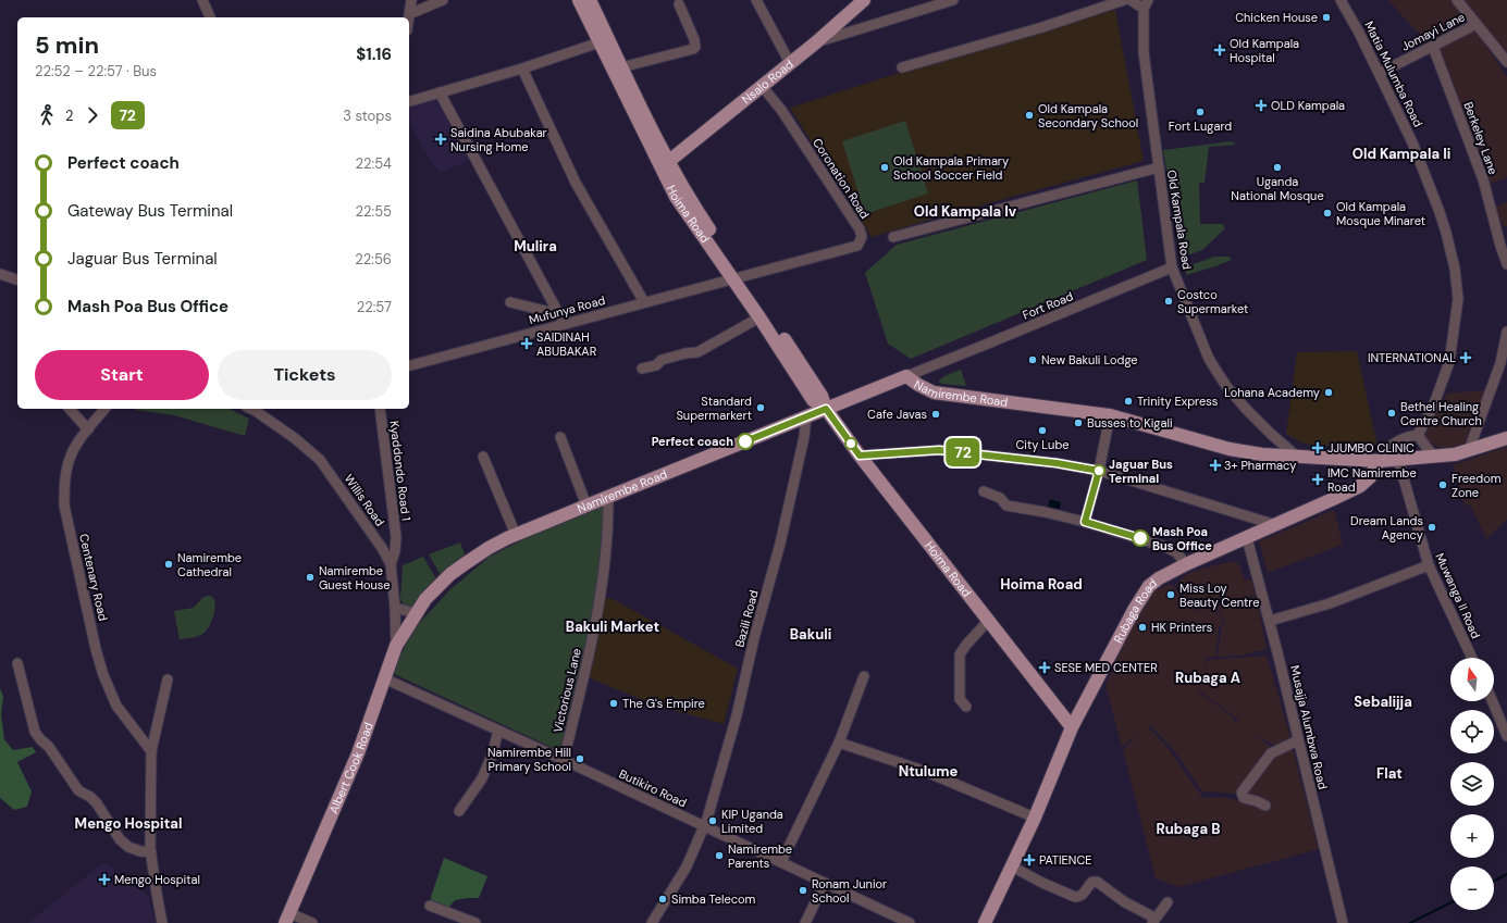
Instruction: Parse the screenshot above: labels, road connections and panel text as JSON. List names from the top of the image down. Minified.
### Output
{"streets":{"main road":["Nsalo Road","Hoima Road","Namirembe Road","Rubaga Road","Albert Cook Road"],"street":["Jomayi Lane","Matia Mulumba Road","Berkeley Lane","Coronation Road","Old Kampala Road","Fort Road","Mufunya Road","Kyaddondo Road 1","Willis Road","Centenary Road","Muwanga II Road","Bazili Road","Victorious Lane","Musajja Alumbwa Road","Butikiro Road"]},"crossings":[["Jomayi Lane","Matia Mulumba Road"],["Jomayi Lane","Berkeley Lane"],["Nsalo Road","Coronation Road"],["Nsalo Road","Hoima Road"],["Coronation Road","Hoima Road"],["Coronation Road","Mufunya Road"],["Hoima Road","Mufunya Road"],["Hoima Road","Namirembe Road"],["Hoima Road","Rubaga Road"],["Old Kampala Road","Fort Road"],["Old Kampala Road","Namirembe Road"],["Fort Road","Namirembe Road"],["Namirembe Road","Muwanga II Road"],["Namirembe Road","Rubaga Road"],["Namirembe Road","Bazili Road"],["Namirembe Road","Victorious Lane"],["Namirembe Road","Albert Cook Road"],["Kyaddondo Road 1","Willis Road"],["Willis Road","Albert Cook Road"],["Rubaga Road","Musajja Alumbwa Road"],["Bazili Road","Butikiro Road"],["Victorious Lane","Butikiro Road"],["Albert Cook Road","Butikiro Road"]],"districts":["Old Kampala Ii","Old Kampala Iv","Mulira","Hoima Road","Bakuli Market","Bakuli","Rubaga A","Sebalijja","Ntulume","Flat","Mengo Hospital","Rubaga B"],"places":{"other":["Chicken House","Fort Lugard","Old Kampala Secondary School","Old Kampala Primary School Soccer Field","Uganda National Mosque","Old Kampala Mosque Minaret","Costco Supermarket","New Bakuli Lodge","Lohana Academy","Trinity Express","Standard Supermarkert","Bethel Healing Centre Church","Cafe Javas","Busses to Kigali","City Lube","Perfect coach","Jaguar Bus Terminal","Freedom Zone","Dream Lands Agency","Mash Poa Bus Office","Namirembe Cathedral","Namirembe Guest House","Miss Loy Beauty Centre","HK Printers","The G's Empire","Namirembe Hill Primary School","KIP Uganda Limited","Namirembe Parents","Ronam Junior School","Simba Telecom"],"health":["Old Kampala Hospital","OLD Kampala","Saidina Abubakar Nursing Home","SAIDINAH ABUBAKAR","INTERNATIONAL","JJUMBO CLINIC","3+ Pharmacy","IMC Namirembe Road","SESE MED CENTER","PATIENCE","Mengo Hospital"]},"lines":["bus line 72"],"north":"top","page":{"on_map":"72","heading":["5 min","22:52 – 22:57 · Bus","$1.16"],"legs":["2","72","3 stops"],"list":[{"name":"Perfect coach","value":"22:54"},{"name":"Gateway Bus Terminal","value":"22:55"},{"name":"Jaguar Bus Terminal","value":"22:56"},{"name":"Mash Poa Bus Office","value":"22:57"}],"buttons":["Start","Tickets"],"map_buttons":["+","−"]}}
